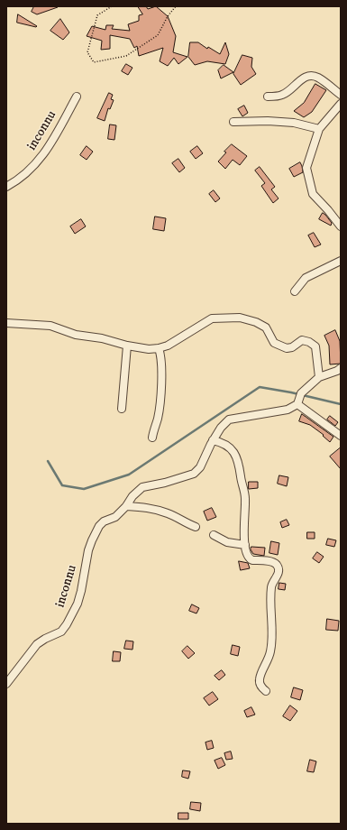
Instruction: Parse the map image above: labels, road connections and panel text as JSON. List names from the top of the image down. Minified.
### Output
{"streets":{"street":["inconnu"]}}
